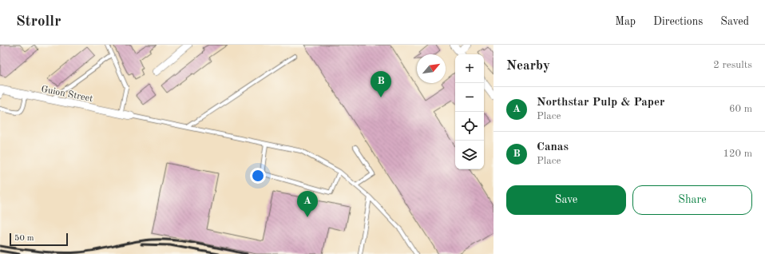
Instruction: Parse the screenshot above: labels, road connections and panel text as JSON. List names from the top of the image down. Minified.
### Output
{"streets":{"street":["Guion Street"]},"scale_bar":"50 m","north":"top right","page":{"header":"Strollr","nav":["Map","Directions","Saved"],"heading":["Nearby","2 results"],"map_buttons":["+","−"],"pins":["B","A"],"list":[{"mark":"A","name":"Northstar Pulp & Paper","note":"Place","value":"60 m"},{"mark":"B","name":"Canas","note":"Place","value":"120 m"}],"buttons":["Save","Share"],"scale":"50 m"}}
